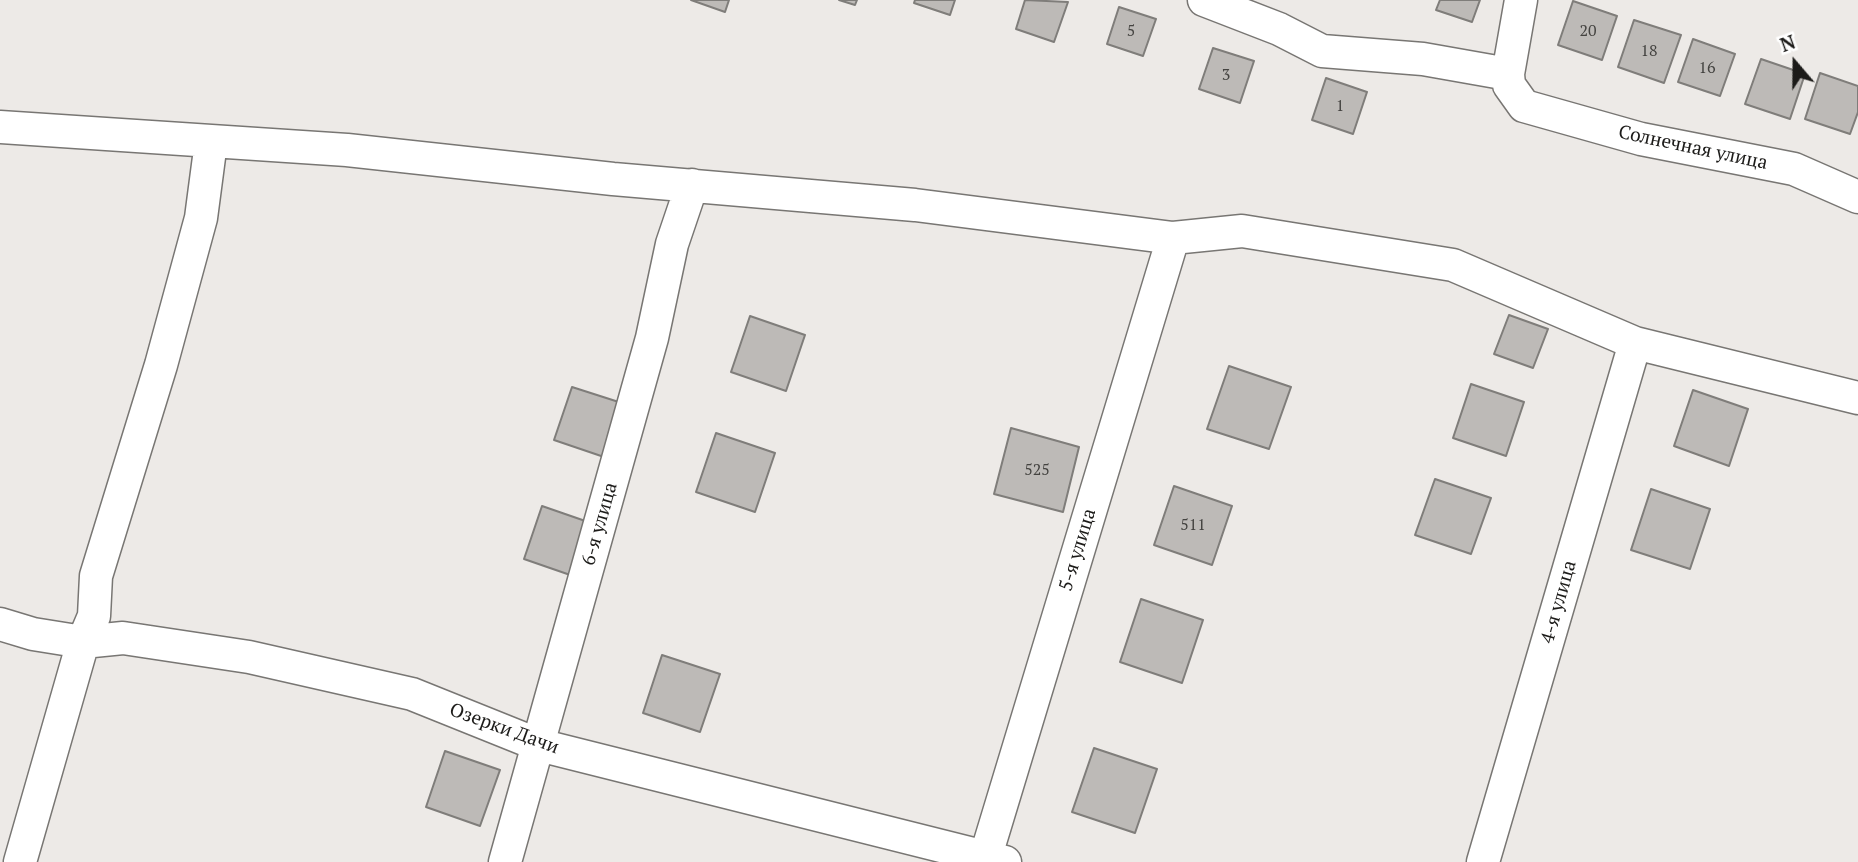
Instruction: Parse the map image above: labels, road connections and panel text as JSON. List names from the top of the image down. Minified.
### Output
{"streets":{"street":["Солнечная улица","6-я улица","5-я улица","4-я улица","Озерки Дачи"]},"crossings":[["6-я улица","Озерки Дачи"],["5-я улица","Озерки Дачи"]],"house_numbers":["5","20","18","16","3","1","525","511"],"north":"top"}
